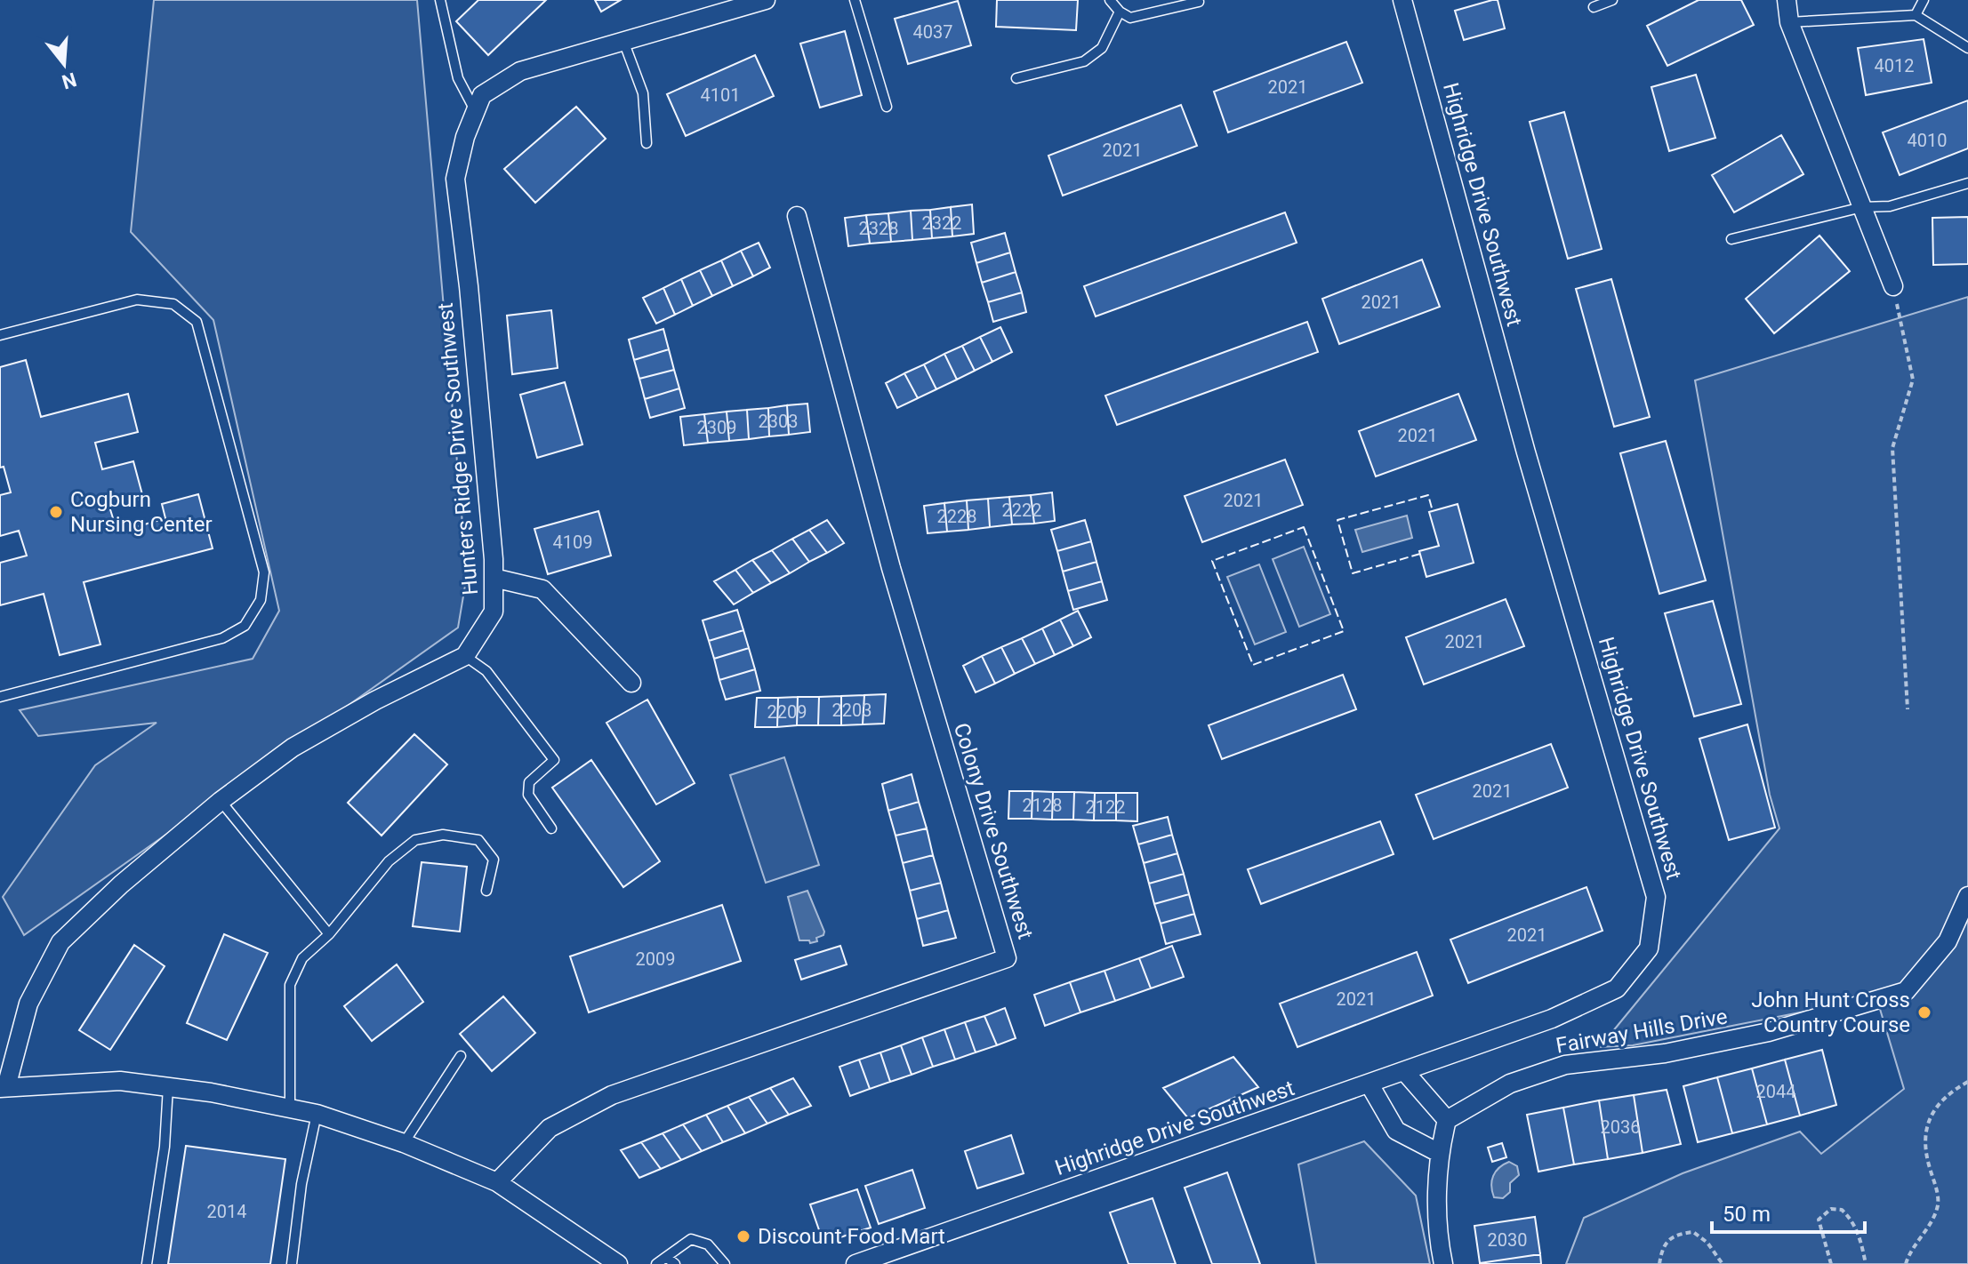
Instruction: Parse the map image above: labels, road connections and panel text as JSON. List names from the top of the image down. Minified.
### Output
{"streets":{"street":["Highridge Drive Southwest","Hunters Ridge Drive Southwest","Colony Drive Southwest","Fairway Hills Drive"]},"places":["Cogburn Nursing Center","John Hunt Cross Country Course","Discount Food Mart"],"house_numbers":["4037","4012","2021","4101","4010","2021","2322","2328","2021","2303","2309","2021","2021","2222","2228","4109","2021","2203","2209","2021","2128","2122","2021","2009","2021","2044","2036","2014","2030"],"scale_bar":"50 m","north":"bottom"}
